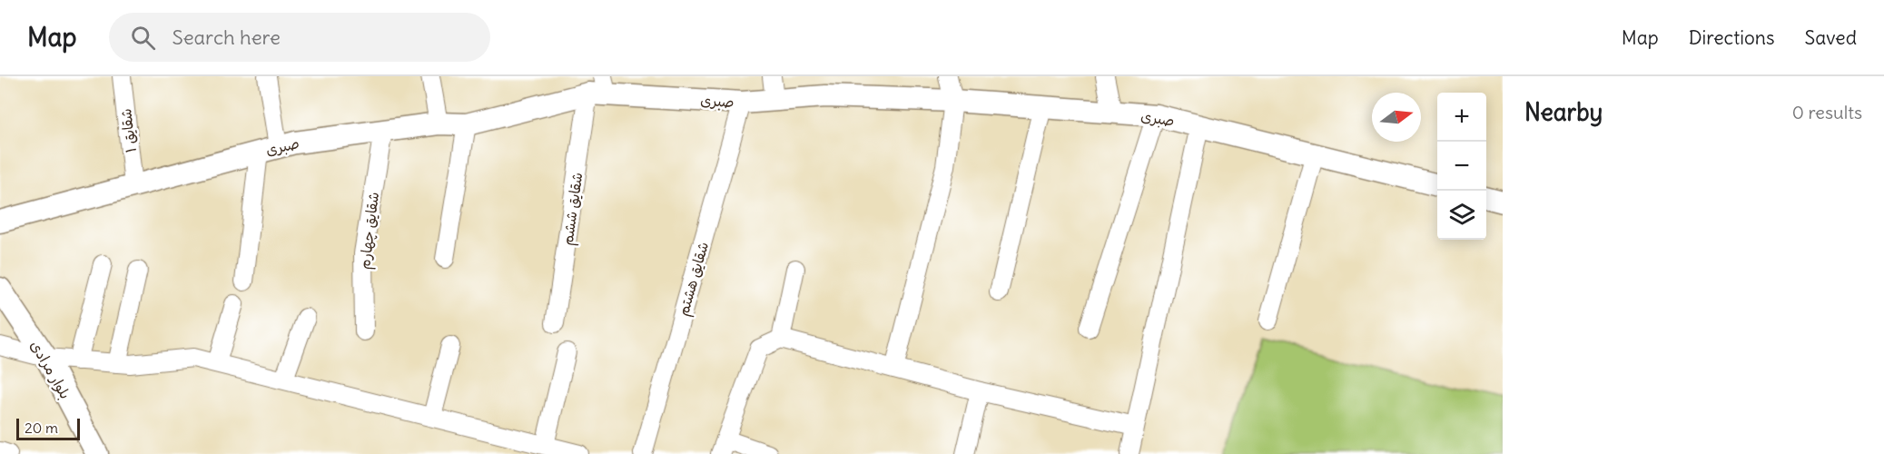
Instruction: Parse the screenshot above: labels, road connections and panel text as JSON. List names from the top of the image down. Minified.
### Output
{"streets":{"street":["صبری","شقایق ۱","شقایق ششم","شقایق چهارم","شقایق هشتم","بلوار مرادی"]},"crossings":[["صبری","شقایق ۱"],["صبری","شقایق ششم"],["صبری","شقایق چهارم"],["صبری","شقایق هشتم"]],"scale_bar":"20 m","north":"right","page":{"header":"Map","search":"Search here","nav":["Map","Directions","Saved"],"heading":["Nearby","0 results"],"map_buttons":["+","−"],"scale":"20 m"}}
